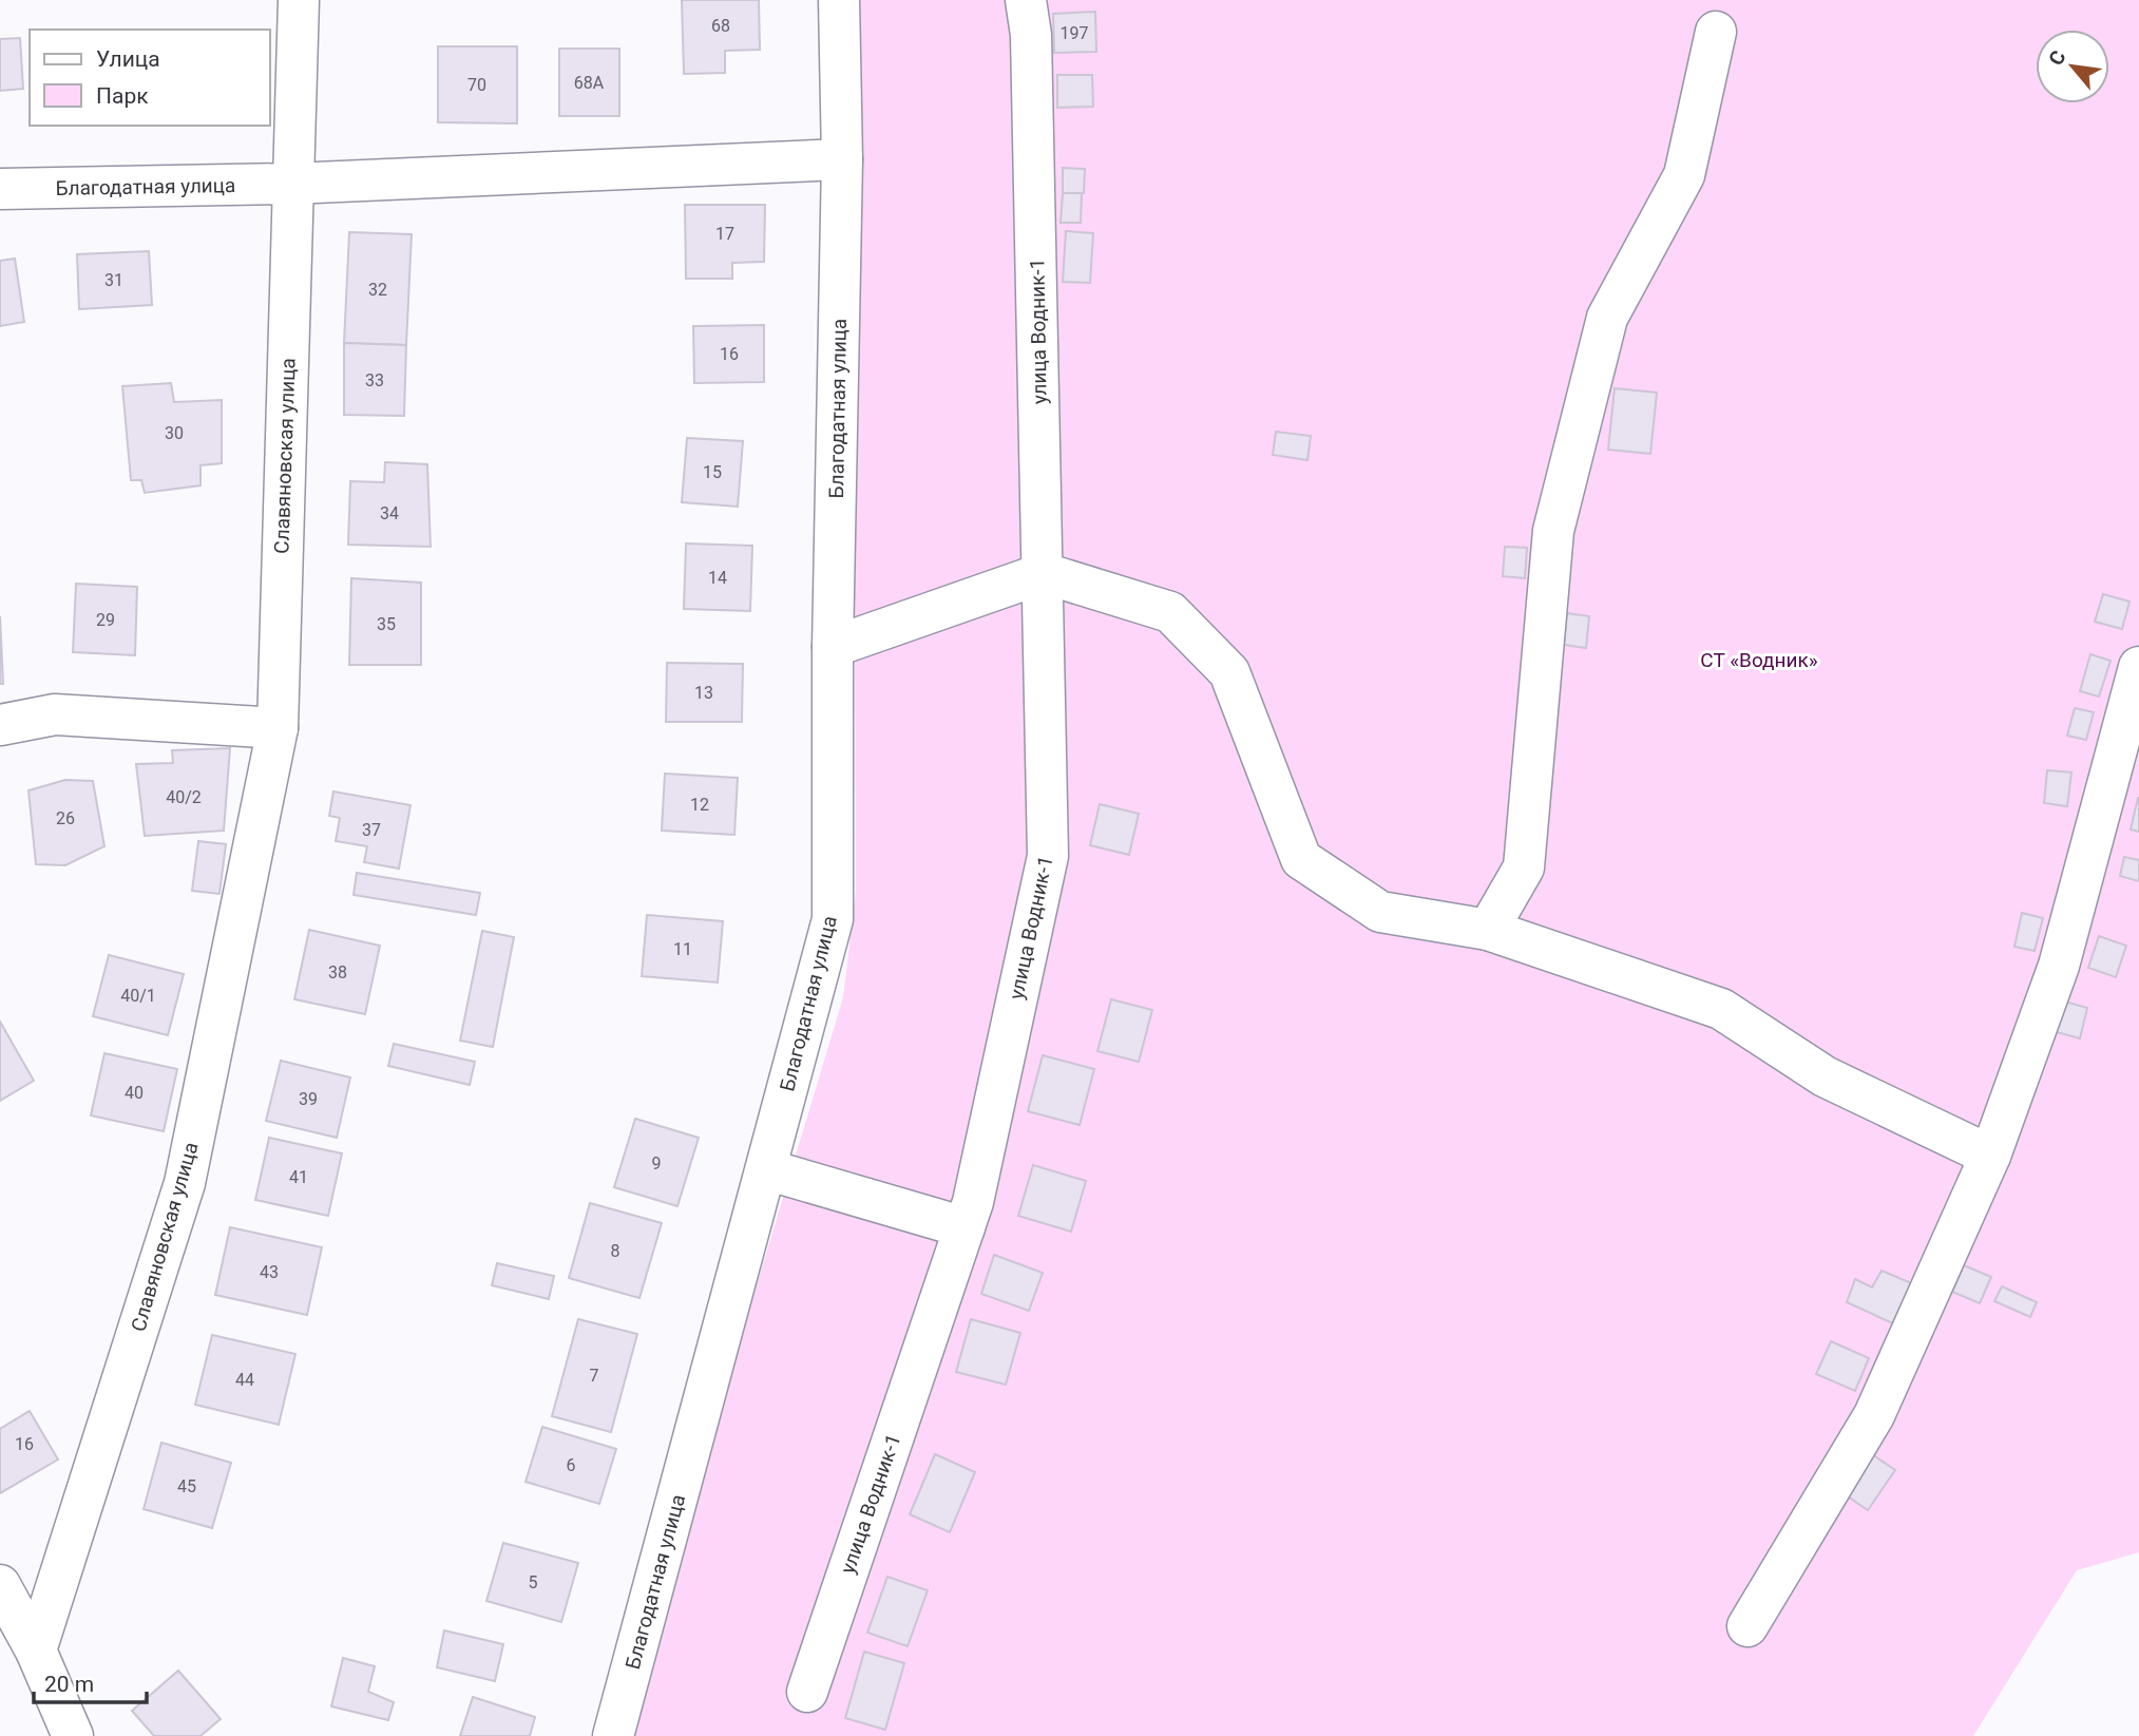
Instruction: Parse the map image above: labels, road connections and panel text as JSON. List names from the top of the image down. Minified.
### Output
{"streets":{"street":["Благодатная улица","улица Водник-1","Славяновская улица"]},"crossings":[["Благодатная улица","Славяновская улица"]],"parks":["СТ «Водник»"],"house_numbers":["68","197","68А","70","17","31","32","16","33","30","15","34","14","29","35","13","40/2","12","26","37","11","38","40/1","40","39","9","41","8","43","7","44","16","6","45","5"],"legend":["Улица","Парк"],"scale_bar":"20 m","north":"top left"}
